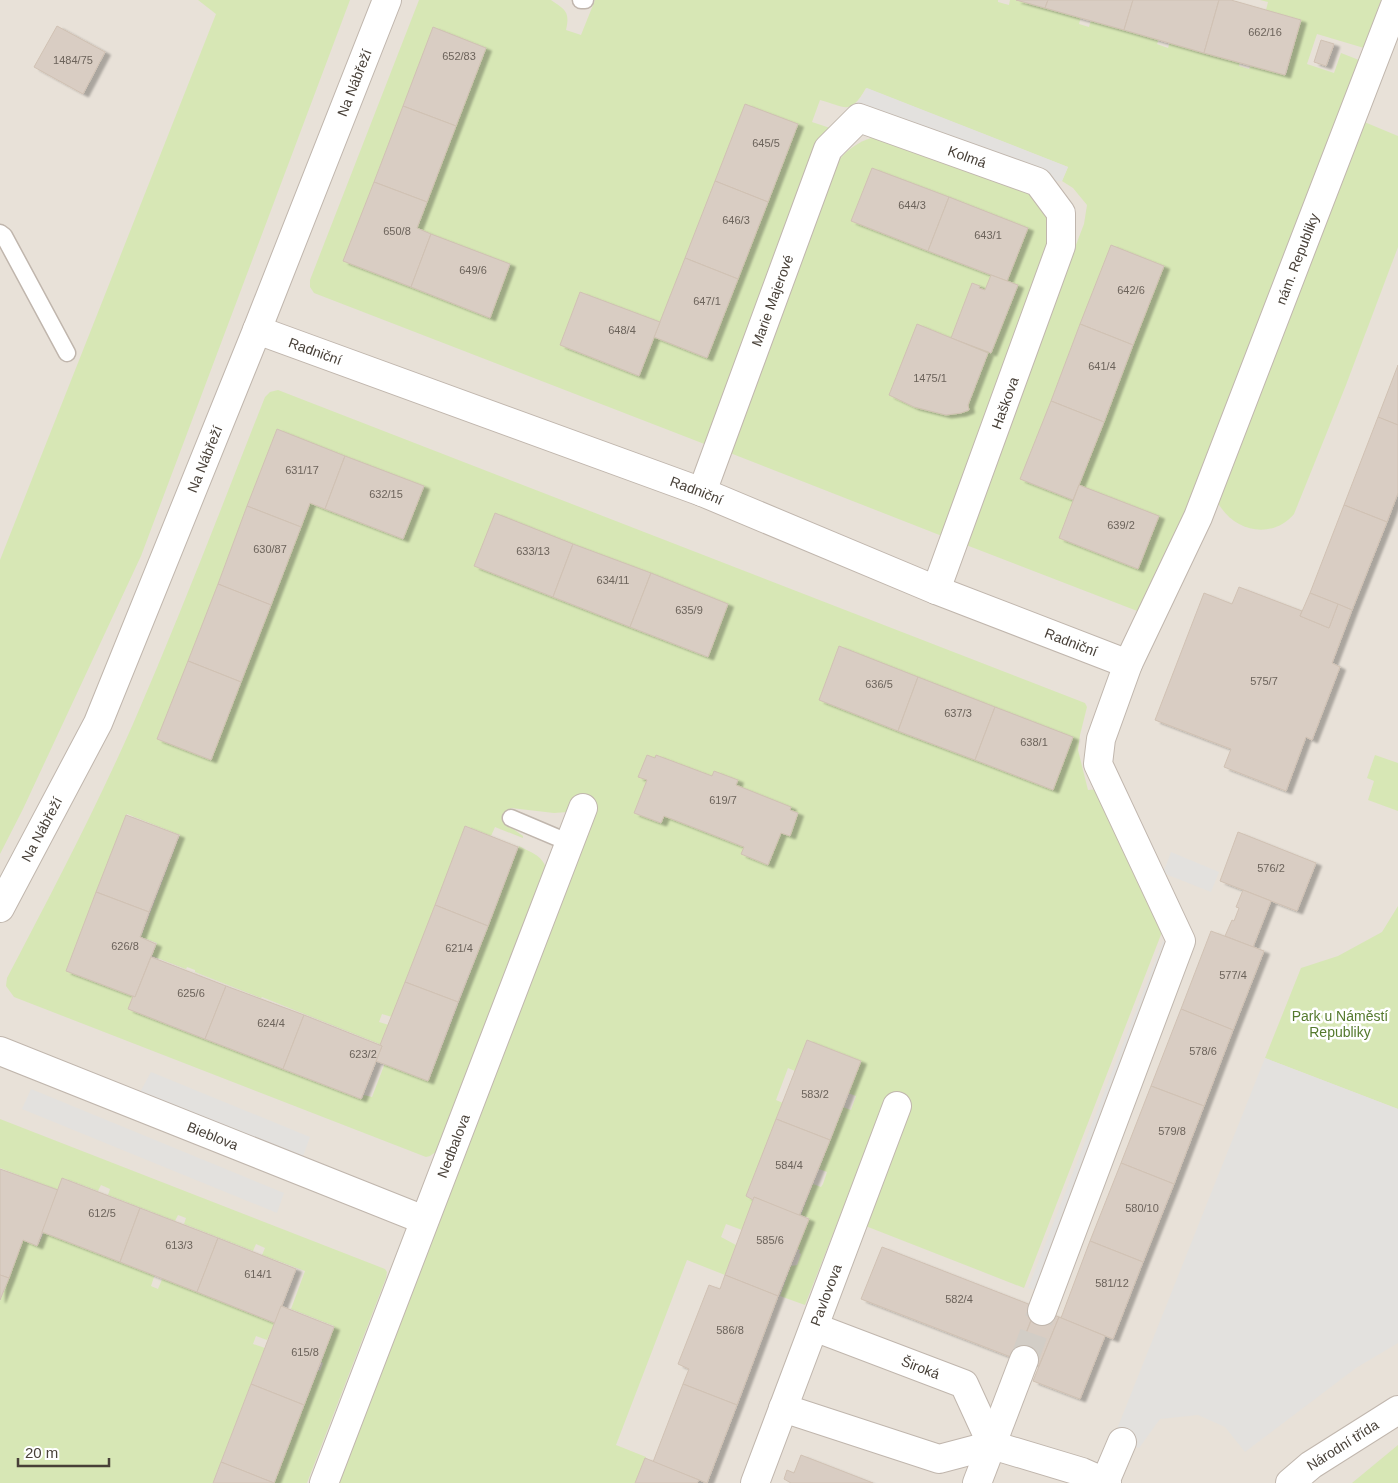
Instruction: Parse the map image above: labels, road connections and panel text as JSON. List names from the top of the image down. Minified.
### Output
{"streets":{"street":["Na Nábřeží","Kolmá","nám. Republiky","Marie Majerové","Radniční","Haškova","Bieblova","Nedbalova","Pavlovova","Široká","Národní třída"]},"crossings":[["Na Nábřeží","Radniční"],["Kolmá","Marie Majerové"],["Kolmá","Haškova"],["nám. Republiky","Radniční"],["Marie Majerové","Radniční"],["Radniční","Haškova"],["Bieblova","Nedbalova"],["Pavlovova","Široká"]],"parks":["Park u Náměstí Republiky"],"house_numbers":["662/16","652/83","1484/75","645/5","644/3","646/3","650/8","643/1","649/6","642/6","647/1","648/4","641/4","1475/1","631/17","632/15","639/2","630/87","633/13","634/11","635/9","575/7","636/5","637/3","638/1","619/7","576/2","626/8","621/4","577/4","625/6","624/4","578/6","623/2","583/2","579/8","584/4","580/10","612/5","585/6","613/3","614/1","581/12","582/4","586/8","615/8"],"scale_bar":"20 m"}
